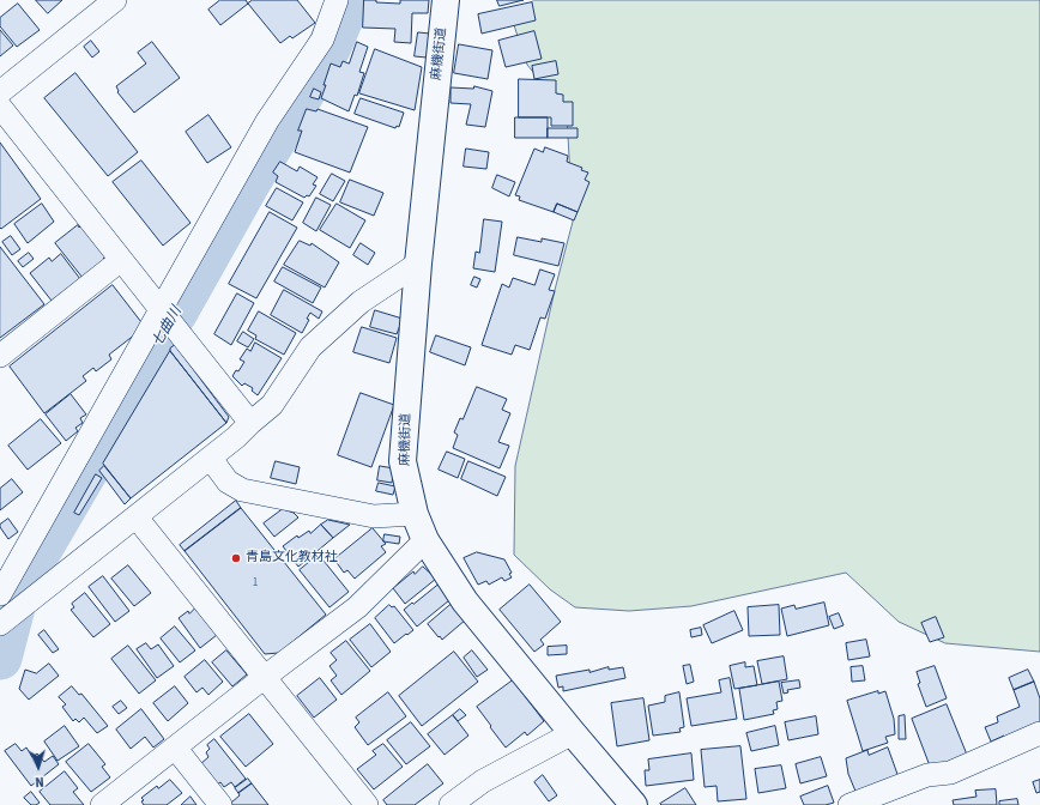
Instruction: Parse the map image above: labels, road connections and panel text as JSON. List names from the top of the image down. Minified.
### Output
{"streets":{"street":["麻機街道"]},"water":["七曲川"],"places":["青島文化教材社"],"house_numbers":["1"],"north":"bottom"}
